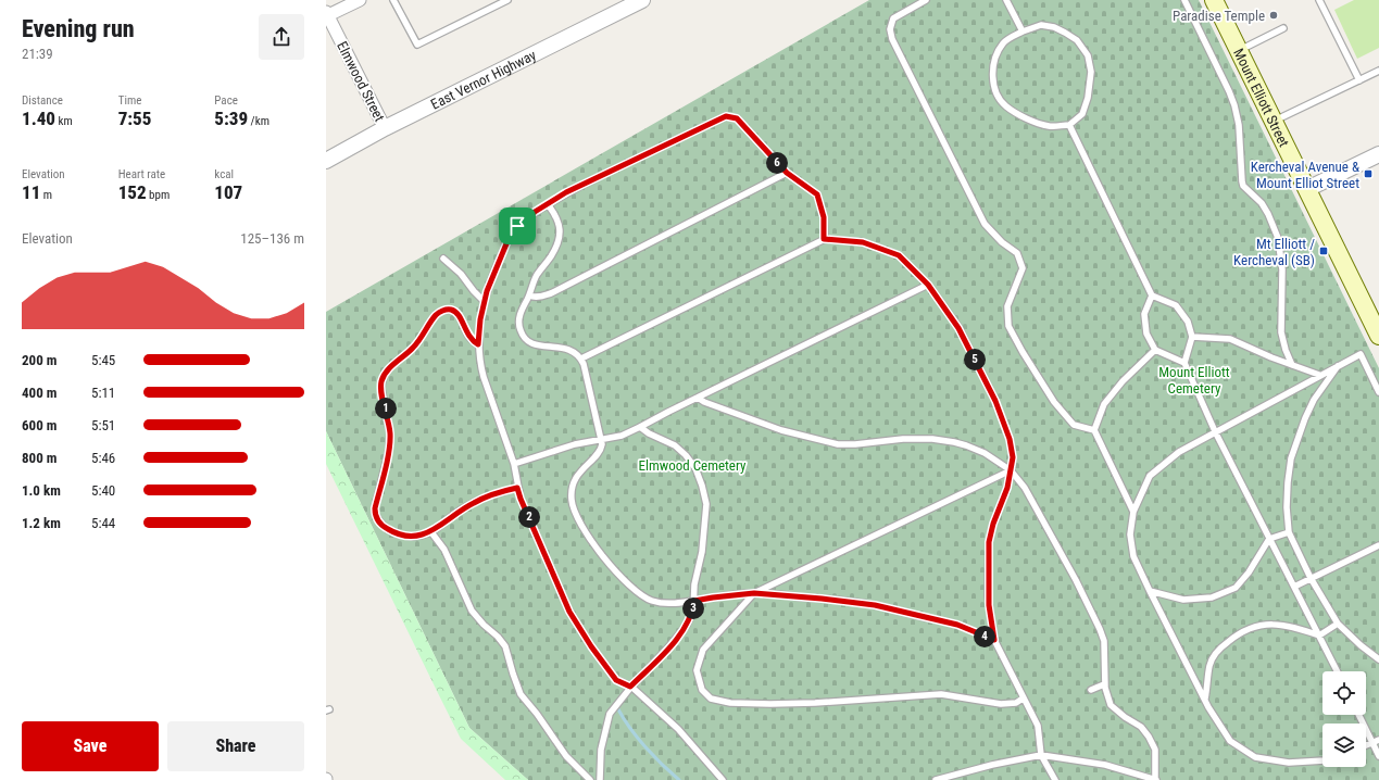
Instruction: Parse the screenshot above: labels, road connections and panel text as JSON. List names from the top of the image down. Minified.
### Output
{"streets":{"main road":["Mount Elliott Street"],"street":["East Vernor Highway","Elmwood Street"]},"crossings":[["East Vernor Highway","Elmwood Street"]],"parks":["Mount Elliott Cemetery","Elmwood Cemetery"],"places":{"other":["Paradise Temple"],"transit":["Kercheval Avenue & Mount Elliot Street","Mt Elliott / Kercheval (SB)"]},"page":{"heading":["Evening run","21:39"],"stats":[["Distance","1.40 km"],["Time","7:55"],["Pace","5:39 /km"],["Elevation","11 m"],["Heart rate","152 bpm"],["kcal","107"]],"pins":["6","5","1","2","3","4"],"chart":["Elevation","125–136 m"],"list":[{"name":"200 m","note":"5:45"},{"name":"400 m","note":"5:11"},{"name":"600 m","note":"5:51"},{"name":"800 m","note":"5:46"},{"name":"1.0 km","note":"5:40"},{"name":"1.2 km","note":"5:44"}],"buttons":["Save","Share"]}}
